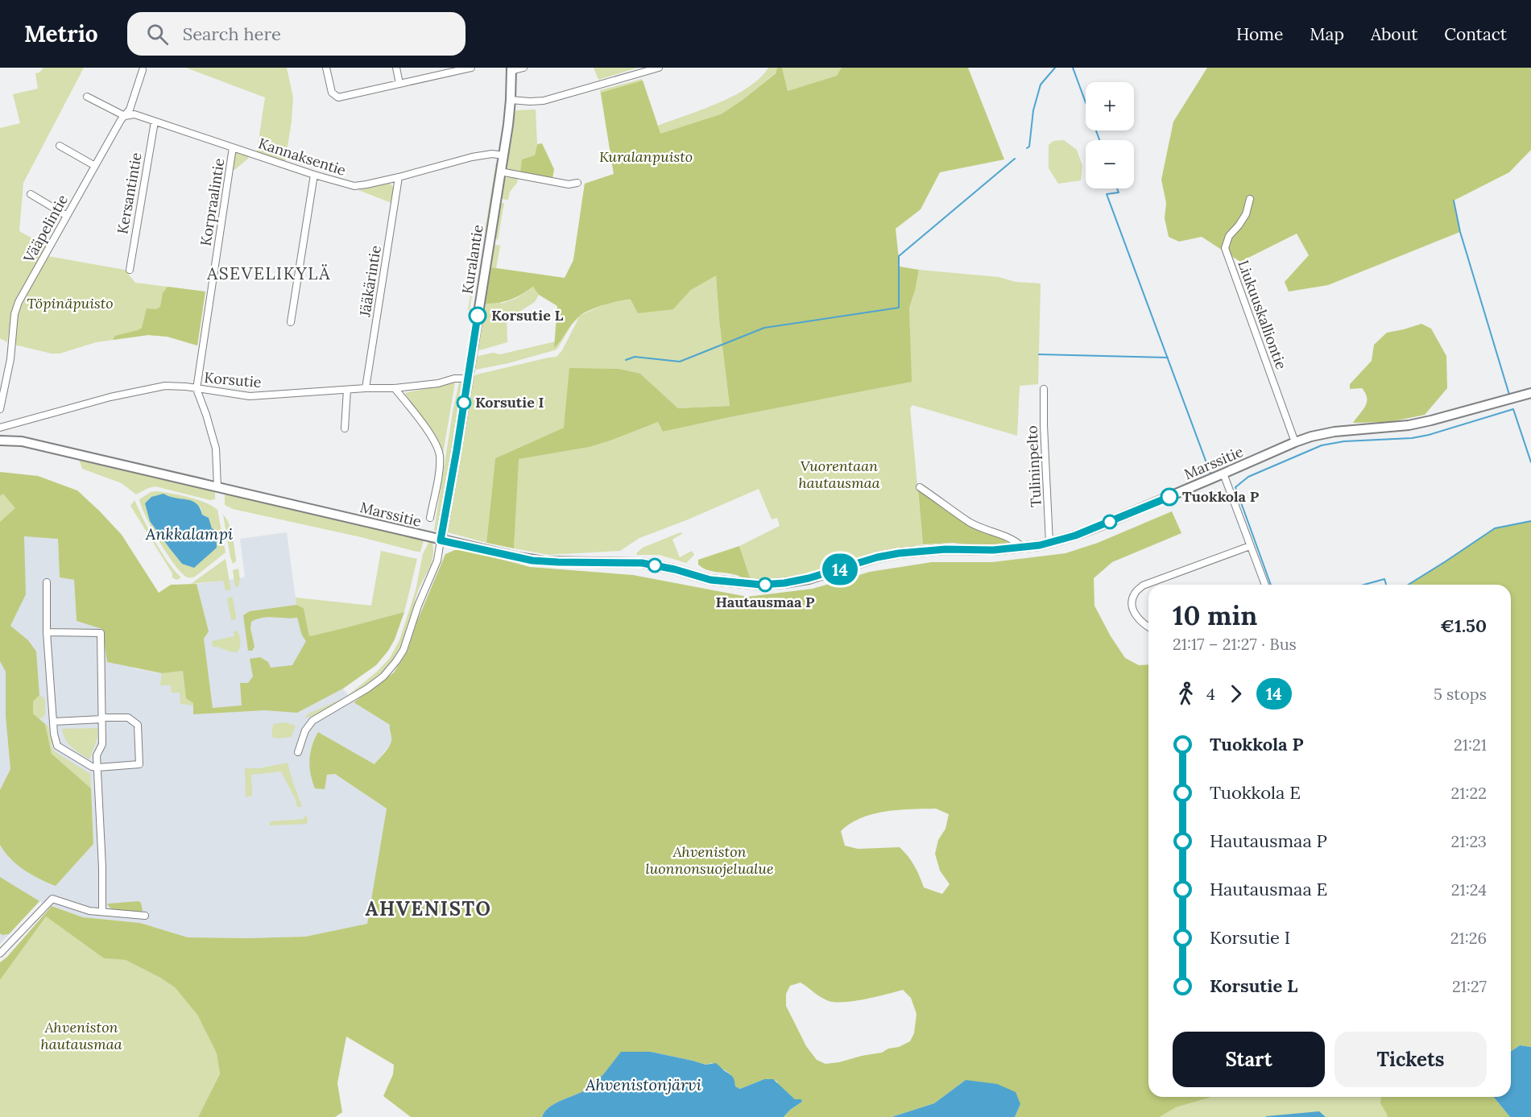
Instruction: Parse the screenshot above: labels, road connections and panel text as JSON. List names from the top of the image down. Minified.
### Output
{"streets":{"main road":["Kuralantie","Marssitie"],"street":["Kannaksentie","Kersantintie","Korpraalintie","Vääpelintie","Jääkärintie","Liukuuskalliontie","Korsutie","Tulininpelto"]},"crossings":[["Kannaksentie","Kersantintie"],["Kannaksentie","Korpraalintie"],["Kannaksentie","Vääpelintie"],["Kannaksentie","Kuralantie"],["Kannaksentie","Jääkärintie"],["Korpraalintie","Korsutie"],["Korpraalintie","Marssitie"],["Kuralantie","Korsutie"],["Kuralantie","Marssitie"],["Jääkärintie","Korsutie"],["Liukuuskalliontie","Marssitie"],["Marssitie","Tulininpelto"]],"districts":["ASEVELIKYLÄ","AHVENISTO"],"water":["Ankkalampi","Ahvenistonjärvi"],"parks":["Kuralanpuisto","Töpinäpuisto","Vuorentaan hautausmaa","Ahveniston luonnonsuojelualue","Ahveniston hautausmaa"],"places":["Korsutie L","Korsutie I","Tuokkola P","Hautausmaa P"],"lines":["bus line 14"],"page":{"header":"Metrio","search":"Search here","nav":["Home","Map","About","Contact"],"on_map":"14","map_buttons":["+","−"],"heading":["10 min","21:17 – 21:27 · Bus","€1.50"],"legs":["4","14","5 stops"],"list":[{"name":"Tuokkola P","value":"21:21"},{"name":"Tuokkola E","value":"21:22"},{"name":"Hautausmaa P","value":"21:23"},{"name":"Hautausmaa E","value":"21:24"},{"name":"Korsutie I","value":"21:26"},{"name":"Korsutie L","value":"21:27"}],"buttons":["Start","Tickets"]}}
